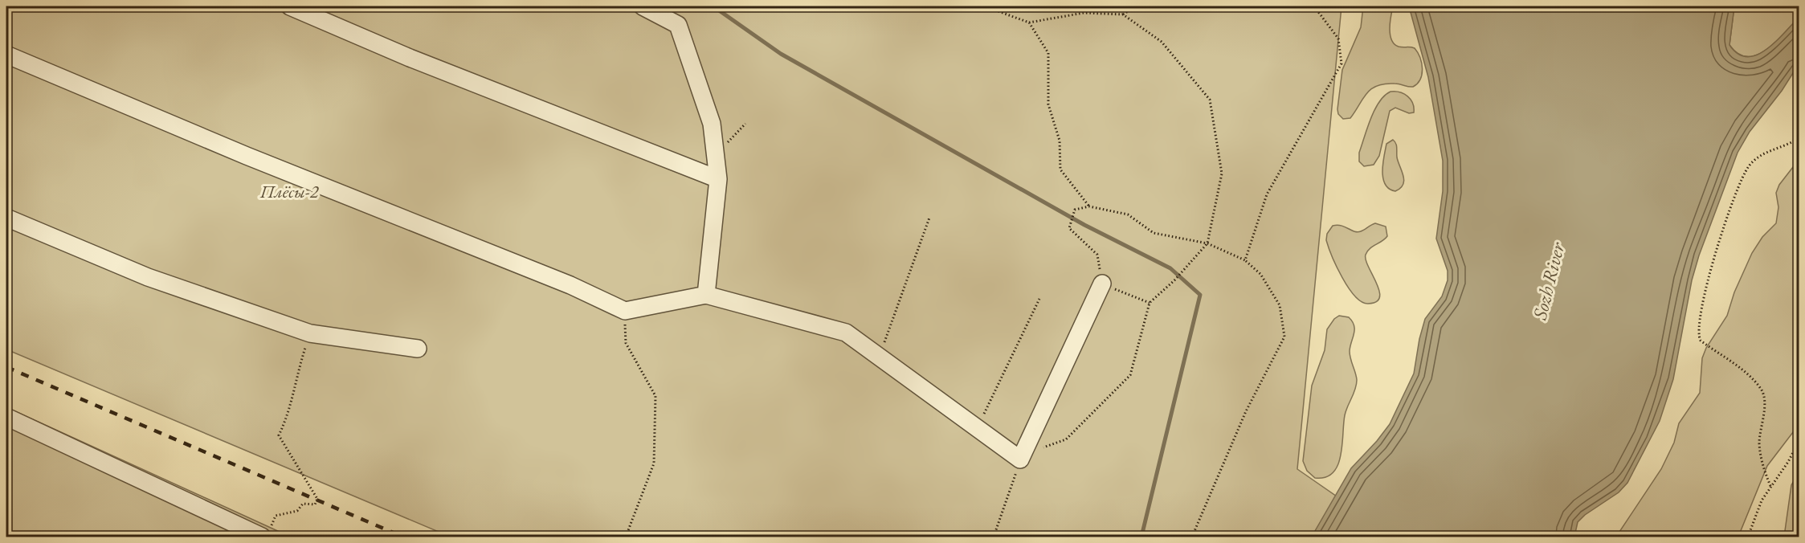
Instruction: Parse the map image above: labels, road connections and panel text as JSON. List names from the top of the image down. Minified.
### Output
{"water":["Sozh River"],"parks":["Плёсы-2"]}
